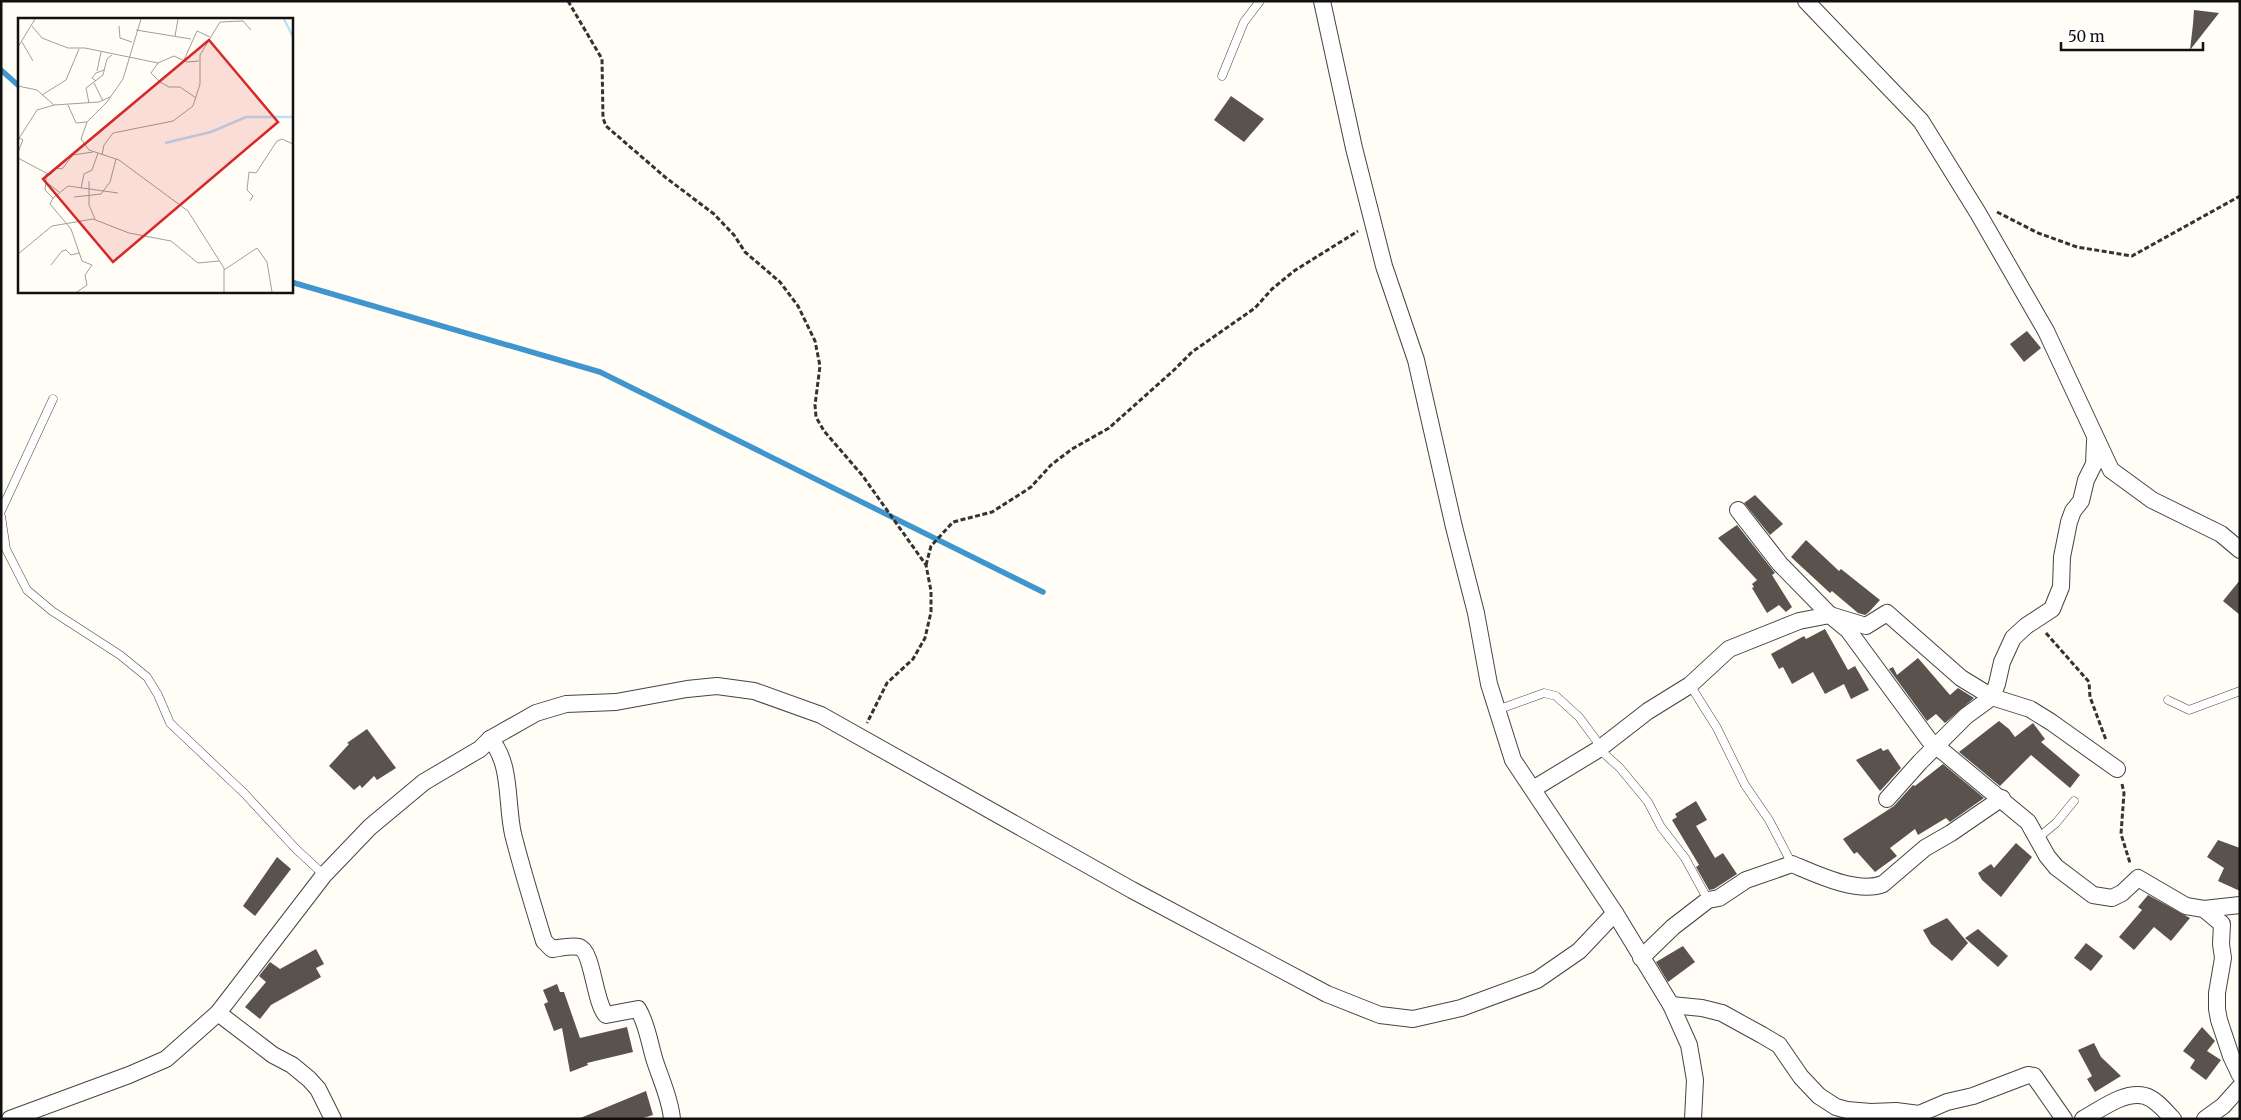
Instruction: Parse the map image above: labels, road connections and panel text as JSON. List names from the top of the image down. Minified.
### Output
{"scale_bar":"50 m"}
